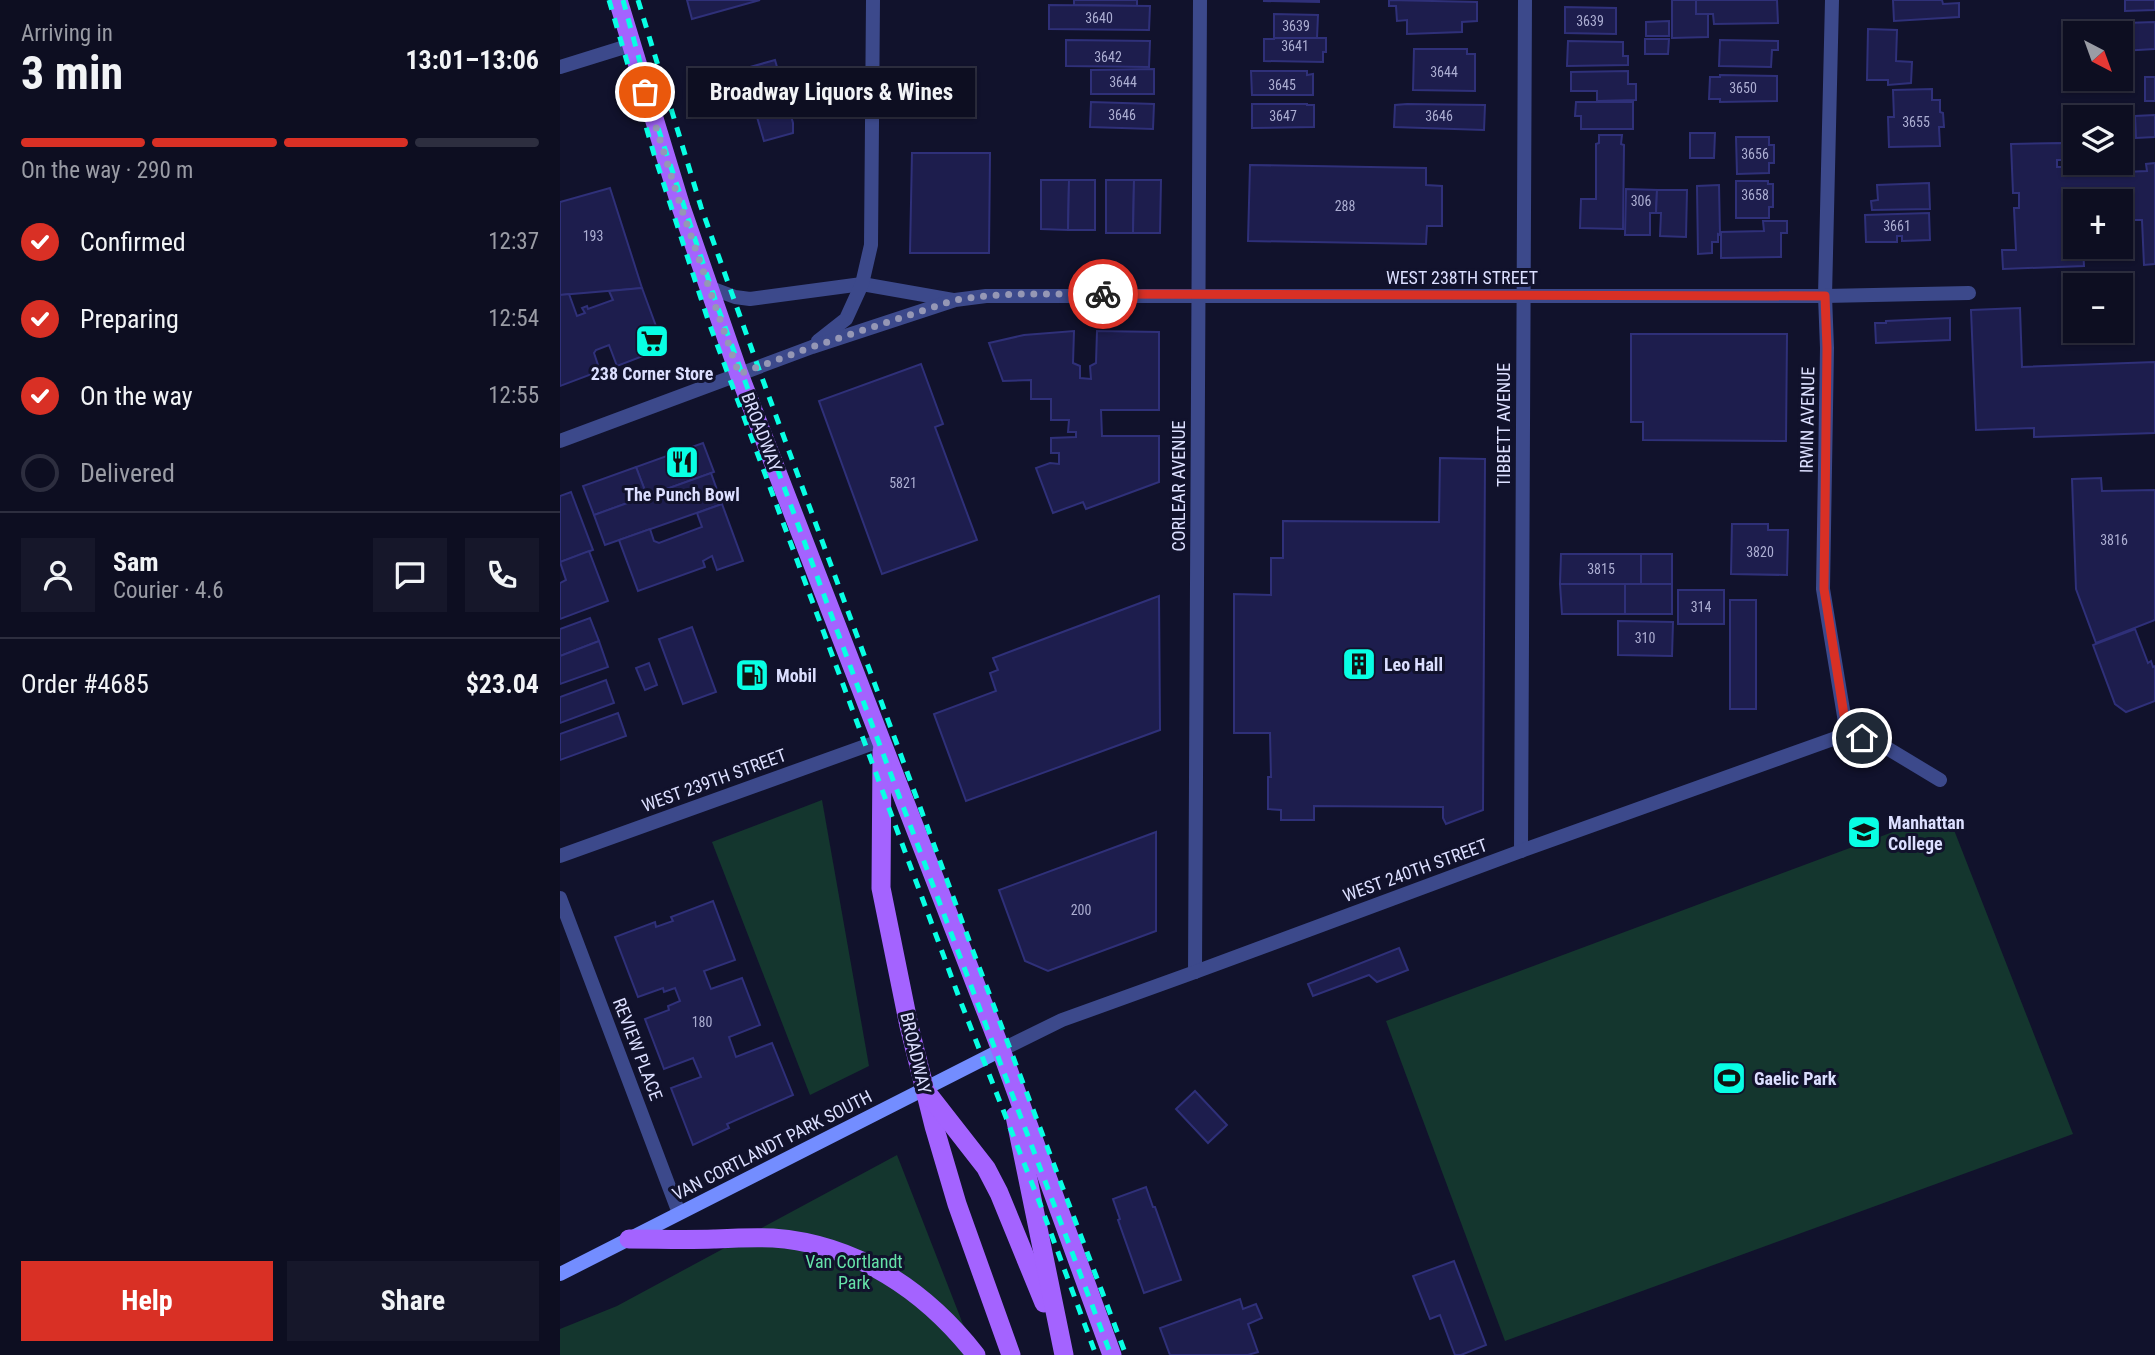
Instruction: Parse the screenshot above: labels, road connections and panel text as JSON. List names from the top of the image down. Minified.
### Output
{"streets":{"main road":["BROADWAY","VAN CORTLANDT PARK SOUTH"],"street":["WEST 238TH STREET","IRWIN AVENUE","TIBBETT AVENUE","CORLEAR AVENUE","WEST 239TH STREET","WEST 240TH STREET","REVIEW PLACE"]},"crossings":[["WEST 238TH STREET","IRWIN AVENUE"],["WEST 238TH STREET","TIBBETT AVENUE"],["WEST 238TH STREET","BROADWAY"],["WEST 238TH STREET","CORLEAR AVENUE"],["IRWIN AVENUE","WEST 240TH STREET"],["TIBBETT AVENUE","WEST 240TH STREET"],["BROADWAY","WEST 239TH STREET"],["BROADWAY","WEST 240TH STREET"],["BROADWAY","VAN CORTLANDT PARK SOUTH"],["CORLEAR AVENUE","WEST 240TH STREET"],["WEST 240TH STREET","VAN CORTLANDT PARK SOUTH"],["REVIEW PLACE","VAN CORTLANDT PARK SOUTH"]],"parks":["Van Cortlandt Park"],"places":{"other":["Broadway Liquors & Wines"],"supermarket":["238 Corner Store"],"restaurant":["The Punch Bowl"],"building":["Leo Hall"],"fuel station":["Mobil"],"school or university":["Manhattan College"],"sports":["Gaelic Park"]},"house_numbers":["3640","3639","3639","3641","3642","3644","3644","3645","3650","3646","3647","3646","3655","3656","3658","306","288","3661","193","5821","3816","3820","3815","314","310","200","180"],"north":"bottom right","page":{"heading":["3 min","Arriving in","13:01–13:06"],"panel":["Sam","Courier · 4.6","Order #4685","$23.04"],"map_buttons":["+","−"],"bubble":"Broadway Liquors & Wines","bar":"On the way · 290 m","list":[["Confirmed","12:37"],["Preparing","12:54"],["On the way","12:55"],"Delivered"],"buttons":["Help","Share"]}}
